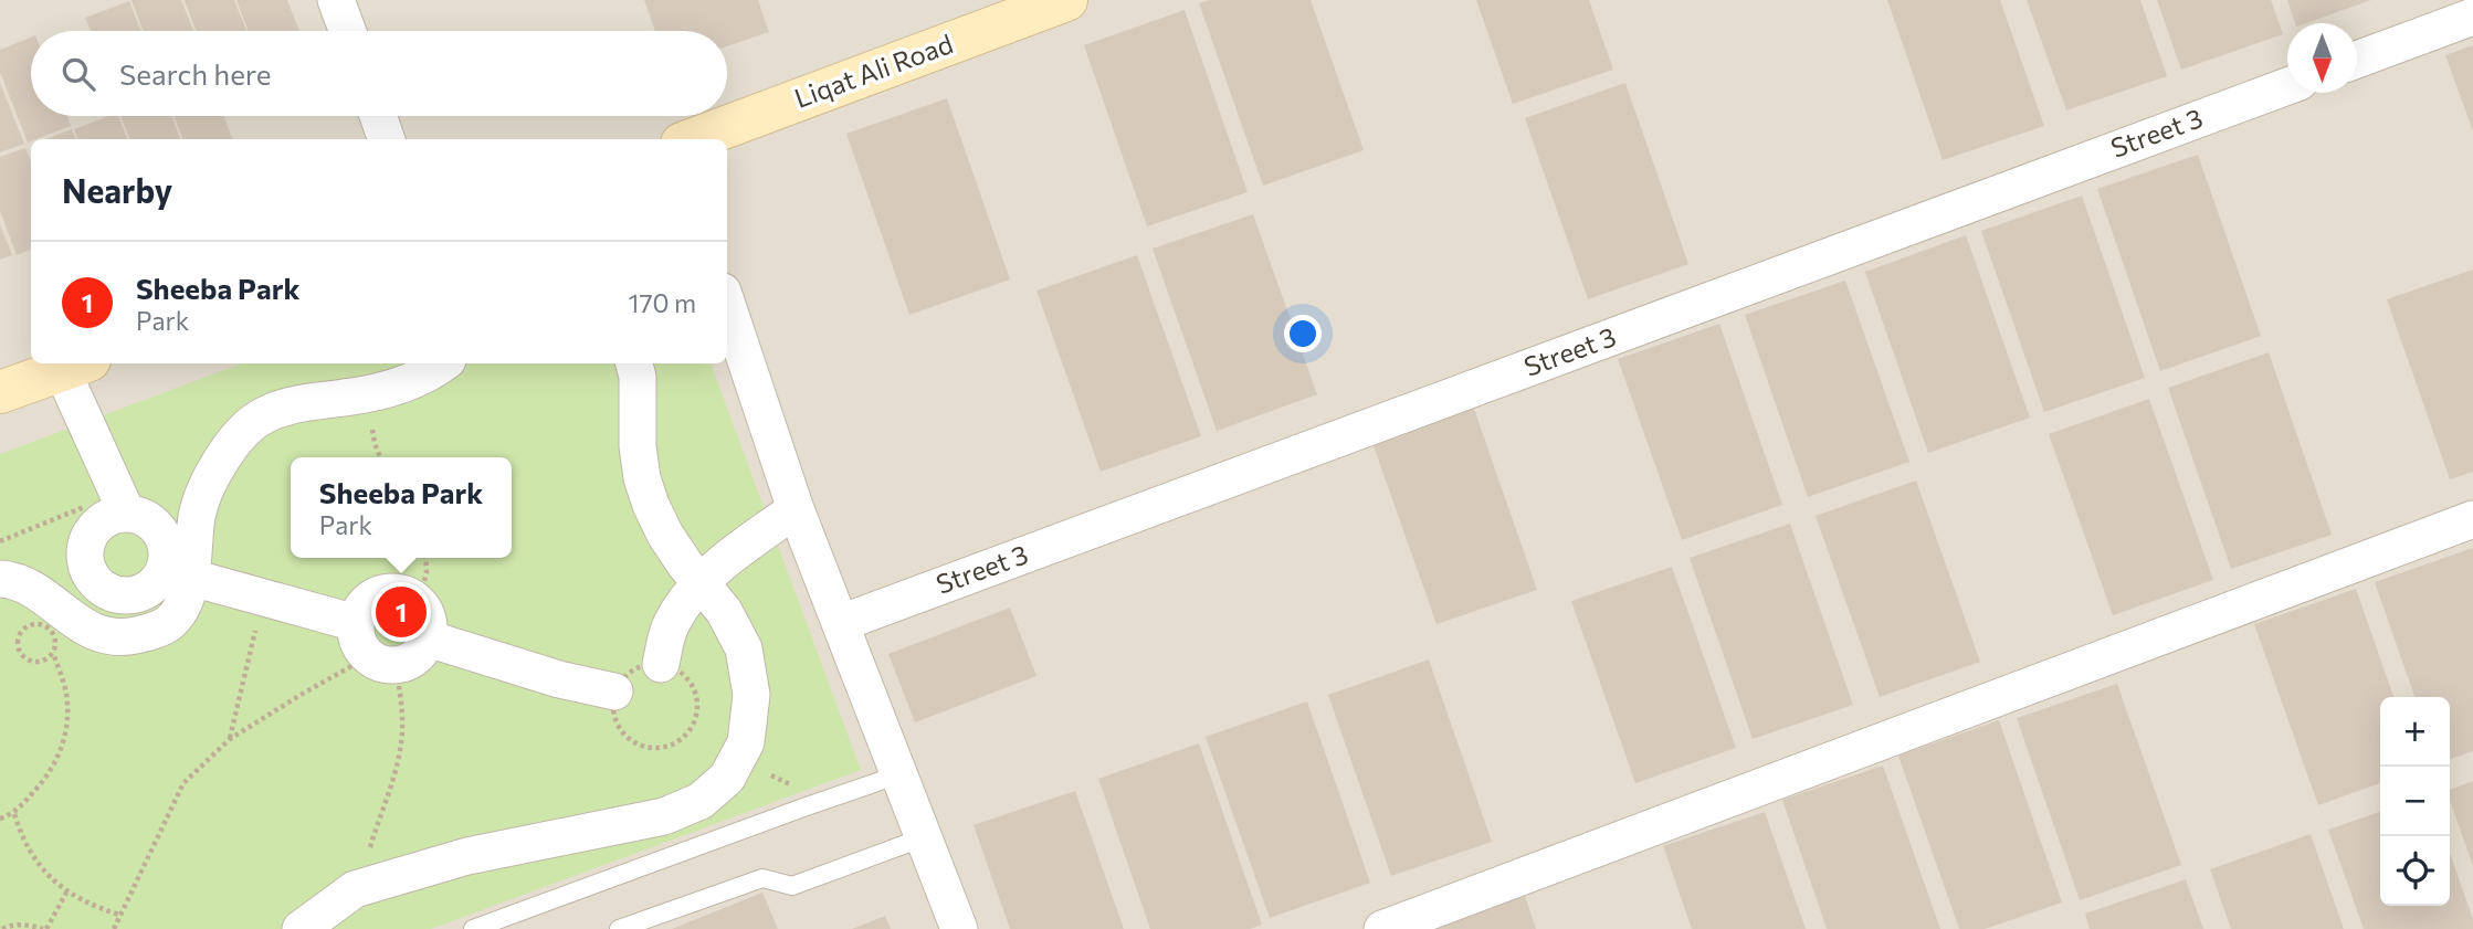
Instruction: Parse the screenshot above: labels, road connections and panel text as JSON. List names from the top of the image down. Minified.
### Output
{"streets":{"street":["Liqat Ali Road","Street 3"]},"north":"bottom","page":{"search":"Search here","heading":"Nearby","list":[{"mark":"1","name":"Sheeba Park","note":"Park","value":"170 m"}],"popup":["Sheeba Park","Park"],"pins":"1","map_buttons":["+","−"]}}
